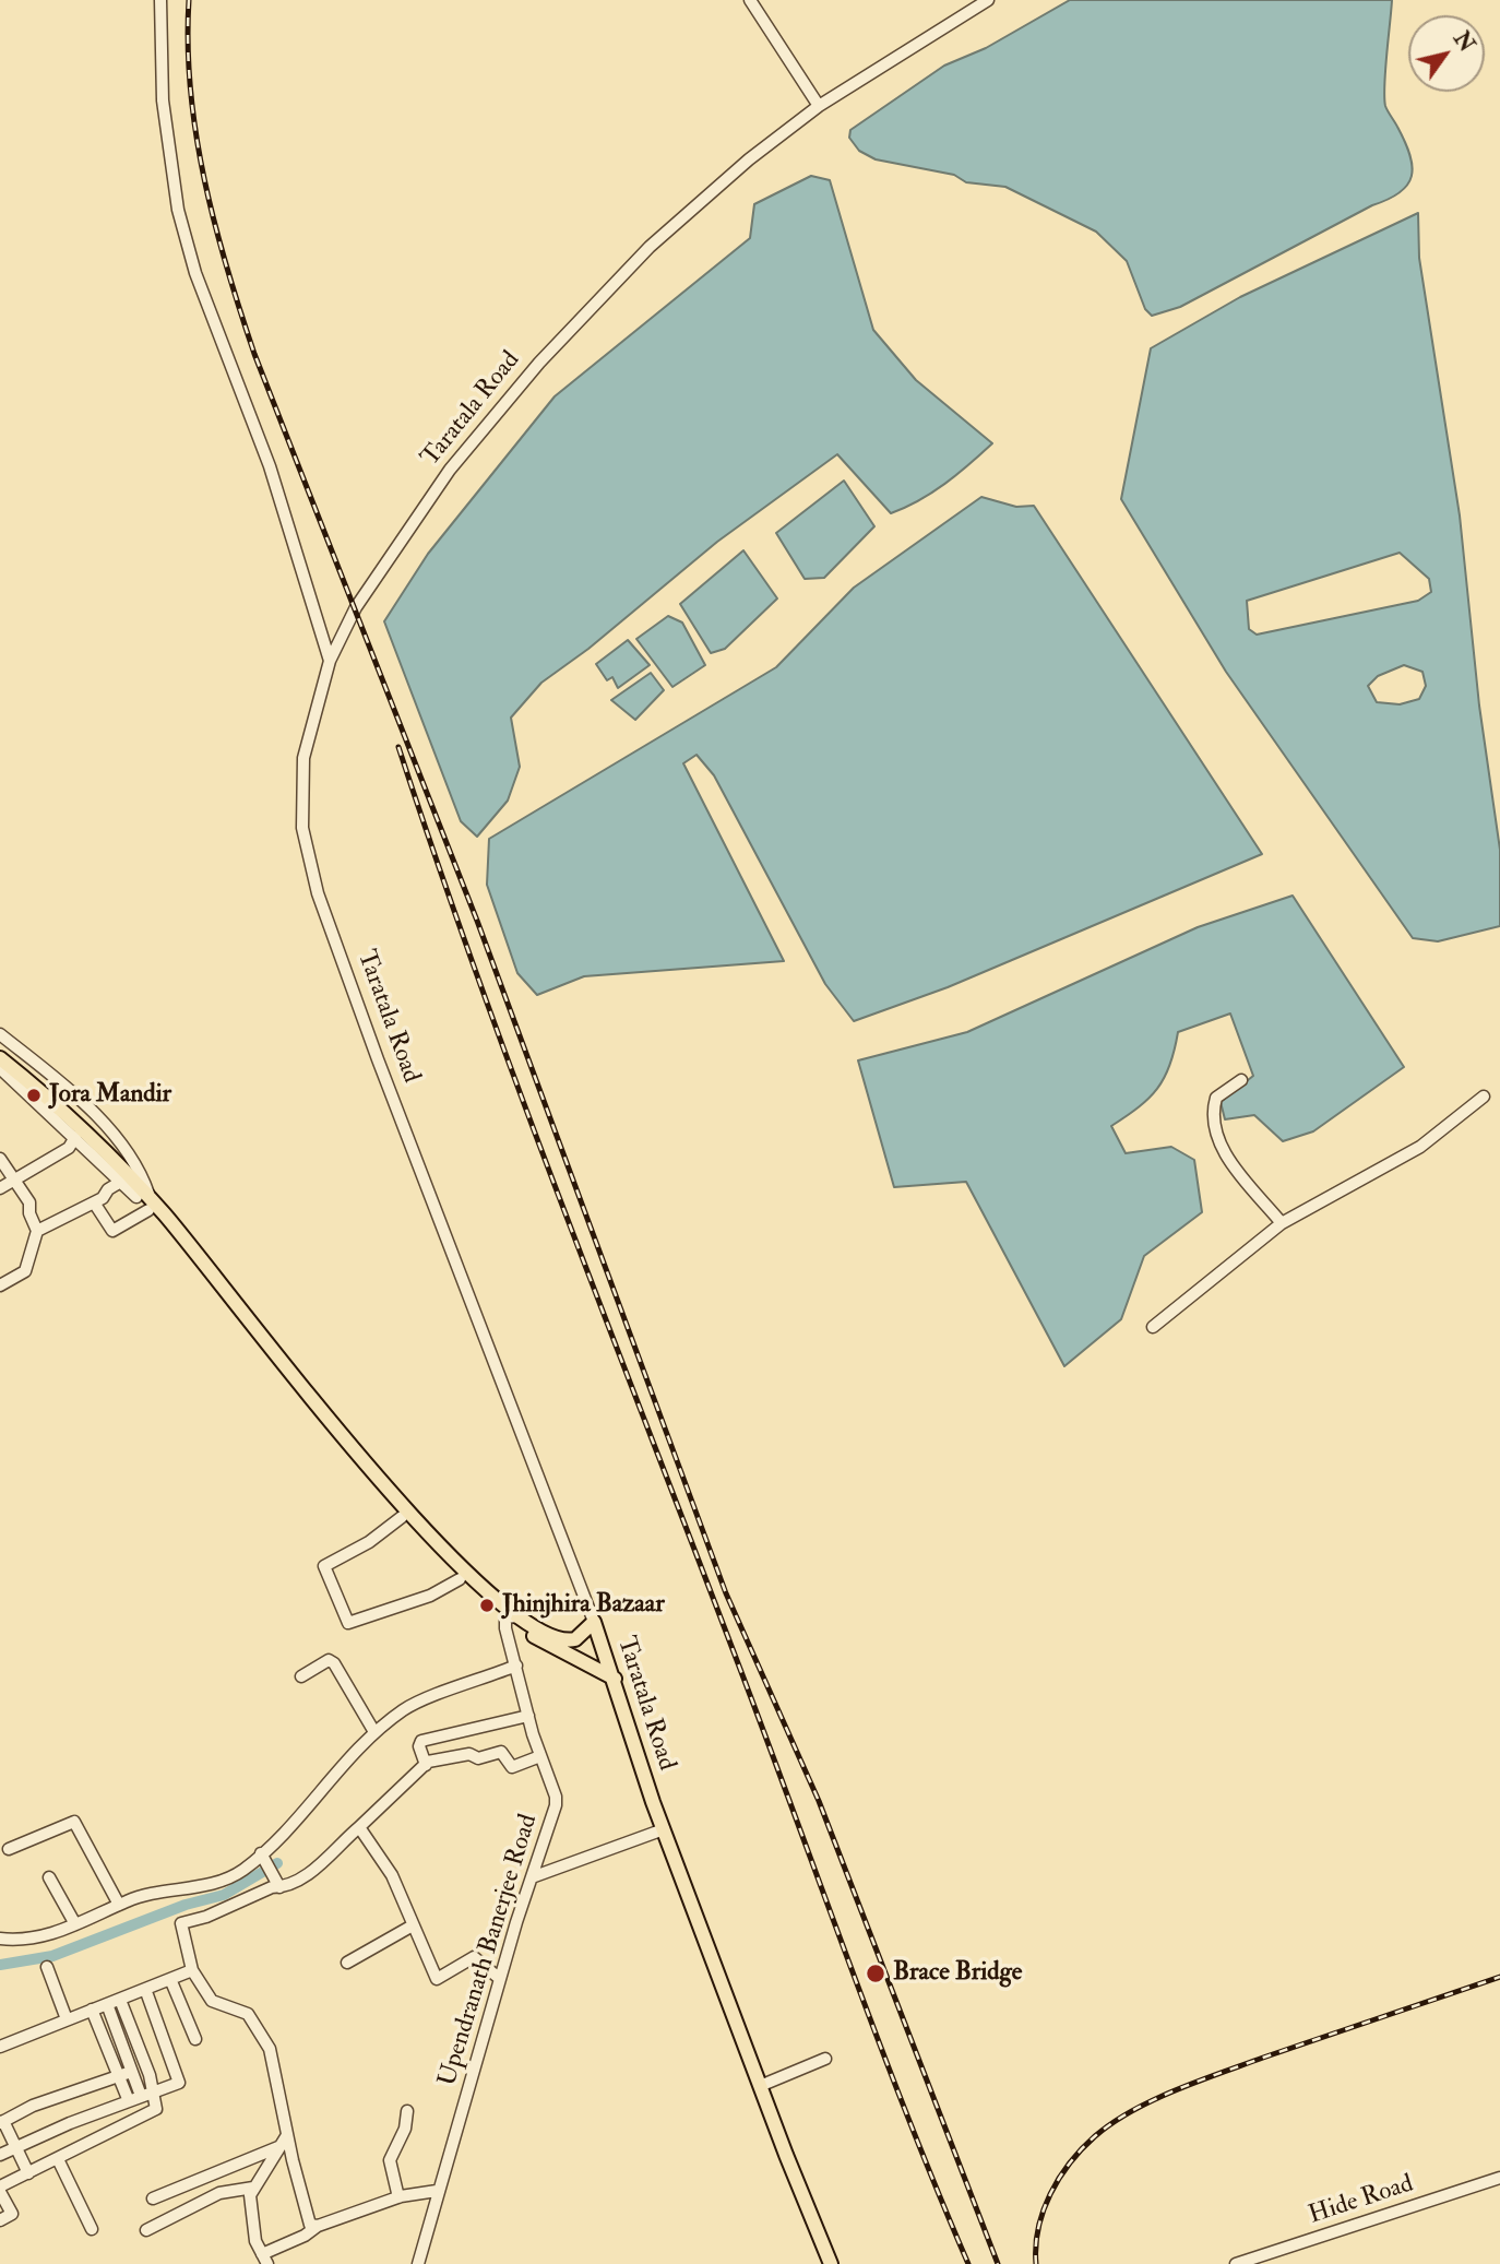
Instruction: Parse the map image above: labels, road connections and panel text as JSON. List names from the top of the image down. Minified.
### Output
{"streets":{"main road":["Taratala Road"],"street":["Upendranath Banerjee Road","Hide Road"]},"places":["Jora Mandir","Jhinjhira Bazaar","Brace Bridge"],"north":"top right"}
